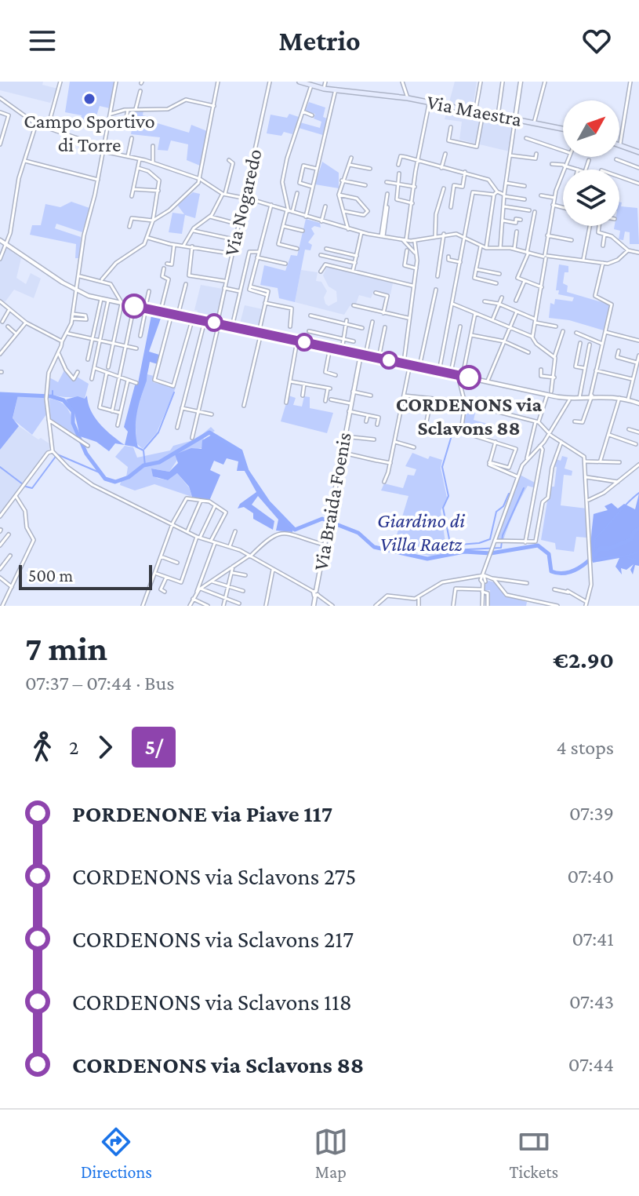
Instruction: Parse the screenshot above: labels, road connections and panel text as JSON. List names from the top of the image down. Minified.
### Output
{"streets":{"main road":["Via Maestra"],"street":["Via Nogaredo","Via Braida Foenis"]},"parks":["Giardino di Villa Raetz"],"places":["Campo Sportivo di Torre","CORDENONS via Sclavons 88"],"lines":["bus line 5/"],"scale_bar":"500 m","north":"top right","page":{"header":"Metrio","scale":"500 m","heading":["7 min","07:37 – 07:44 · Bus","€2.90"],"legs":["2","5/","4 stops"],"list":[{"name":"PORDENONE via Piave 117","value":"07:39"},{"name":"CORDENONS via Sclavons 275","value":"07:40"},{"name":"CORDENONS via Sclavons 217","value":"07:41"},{"name":"CORDENONS via Sclavons 118","value":"07:43"},{"name":"CORDENONS via Sclavons 88","value":"07:44"}],"tabs":["Directions","Map","Tickets"]}}
